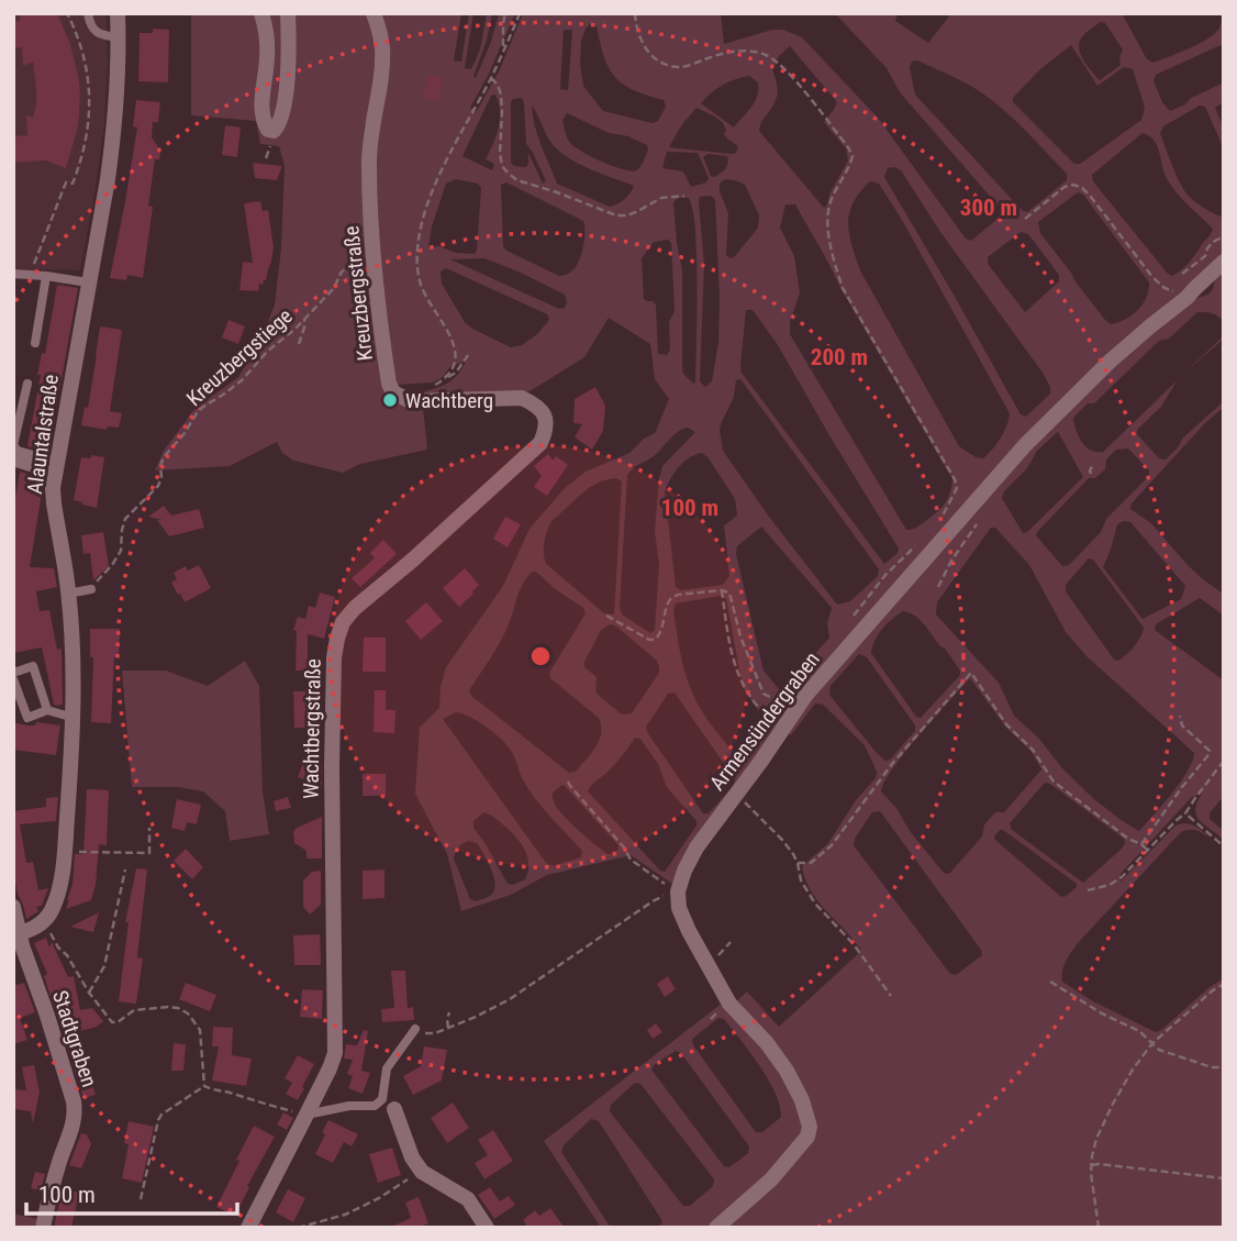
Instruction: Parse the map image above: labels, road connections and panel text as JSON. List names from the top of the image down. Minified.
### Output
{"streets":{"street":["Kreuzbergstraße","Alauntalstraße","Armensündergraben","Wachtbergstraße","Stadtgraben"],"path":["Kreuzbergstiege"]},"crossings":[["Kreuzbergstraße","Kreuzbergstiege"],["Kreuzbergstraße","Wachtbergstraße"],["Alauntalstraße","Stadtgraben"]],"places":["Wachtberg"],"scale_bar":"100 m","rings":["300 m","200 m","100 m"]}
